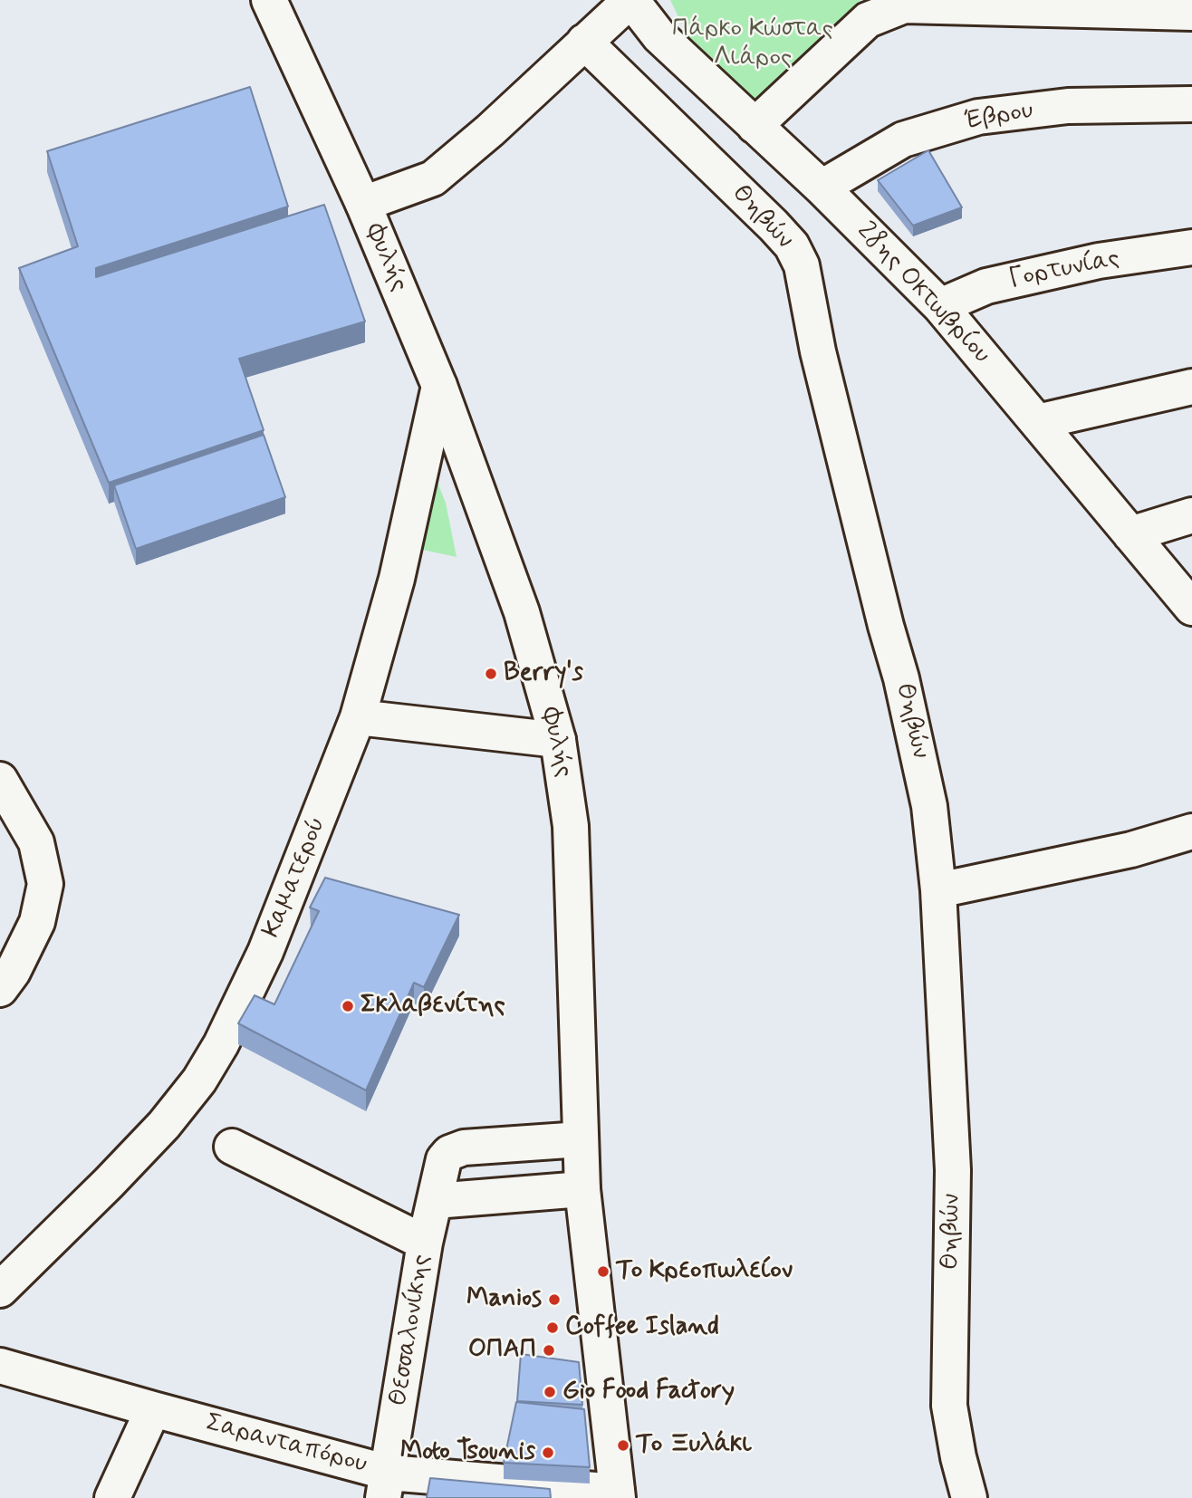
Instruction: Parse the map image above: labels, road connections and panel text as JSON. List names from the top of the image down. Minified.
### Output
{"streets":{"street":["Έβρου","Θηβών","Φυλής","Γορτυνίας","28ης Οκτωβρίου","Καματερού","Θεσσαλονίκης","Σαρανταπόρου"]},"crossings":[["Έβρου","28ης Οκτωβρίου"],["Φυλής","Καματερού"],["Φυλής","Θεσσαλονίκης"],["Φυλής","Σαρανταπόρου"],["Γορτυνίας","28ης Οκτωβρίου"],["Θεσσαλονίκης","Σαρανταπόρου"]],"parks":["Πάρκο Κώστας Λιάρος"],"places":["Berry's","Σκλαβενίτης","Το Κρεοπωλείον","Manios","Coffee Island","ΟΠΑΠ","Gio Food Factory","Το Ξυλάκι","Moto Tsounis"]}
